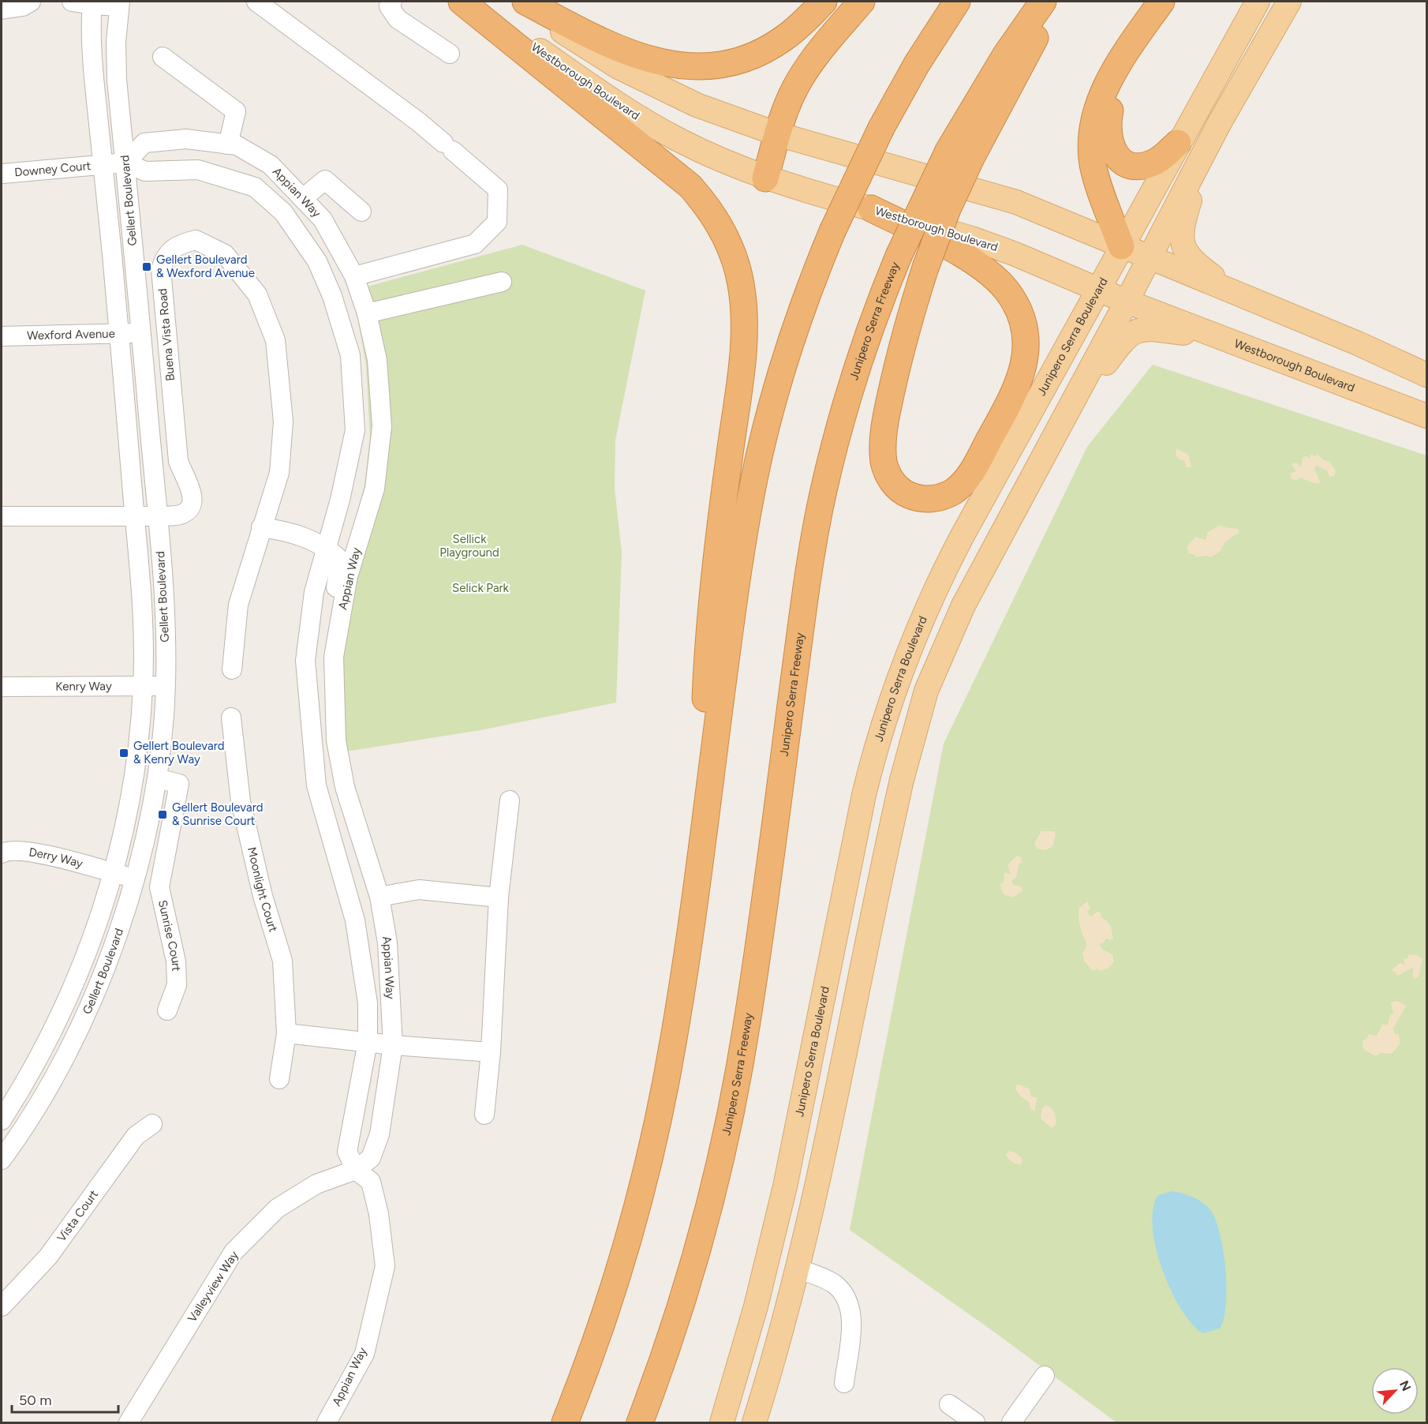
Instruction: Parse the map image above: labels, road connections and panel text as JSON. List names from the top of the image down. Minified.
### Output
{"streets":{"highway":["Junipero Serra Freeway"],"main road":["Westborough Boulevard","Junipero Serra Boulevard"],"street":["Downey Court","Appian Way","Gellert Boulevard","Wexford Avenue","Buena Vista Road","Kenry Way","Derry Way","Moonlight Court","Sunrise Court","Vista Court","Valleyview Way"]},"crossings":[["Westborough Boulevard","Junipero Serra Boulevard"],["Downey Court","Appian Way"],["Downey Court","Gellert Boulevard"],["Appian Way","Gellert Boulevard"],["Appian Way","Valleyview Way"],["Gellert Boulevard","Wexford Avenue"],["Gellert Boulevard","Buena Vista Road"],["Gellert Boulevard","Kenry Way"],["Gellert Boulevard","Derry Way"],["Gellert Boulevard","Sunrise Court"],["Derry Way","Sunrise Court"]],"parks":["Sellick Playground","Selick Park"],"places":{"transit":["Gellert Boulevard & Wexford Avenue","Gellert Boulevard & Kenry Way","Gellert Boulevard & Sunrise Court"]},"scale_bar":"50 m","north":"top right"}
